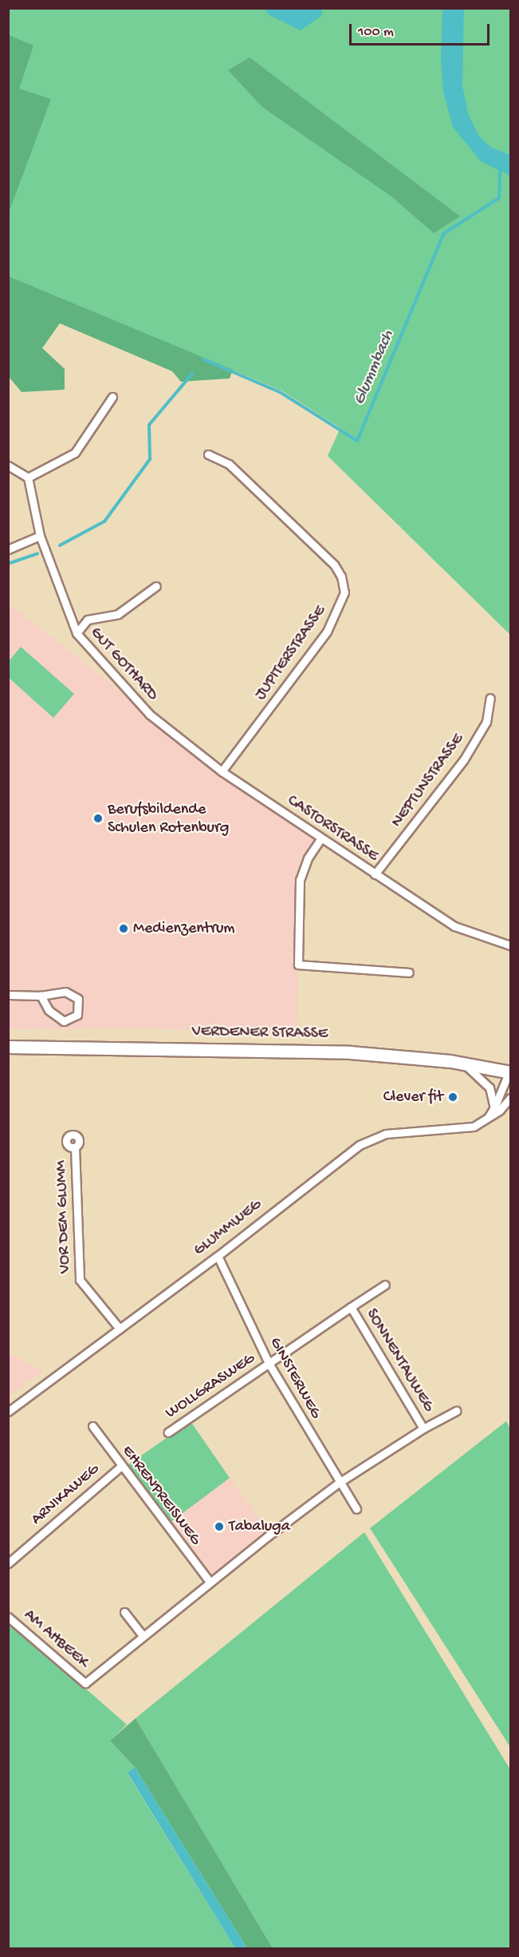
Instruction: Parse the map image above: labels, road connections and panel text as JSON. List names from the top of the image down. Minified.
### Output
{"streets":{"main road":["VERDENER STRASSE"],"street":["JUPITERSTRASSE","GUT GOTHARD","NEPTUNSTRASSE","CASTORSTRASSE","VOR DEM GLUMM","GLUMMWEG","SONNENTAUWEG","GINSTERWEG","WOLLGRASWEG","ARNIKAWEG","EHRENPREISWEG","AM AHBEEK"]},"crossings":[["JUPITERSTRASSE","CASTORSTRASSE"],["GUT GOTHARD","CASTORSTRASSE"],["NEPTUNSTRASSE","CASTORSTRASSE"],["VOR DEM GLUMM","GLUMMWEG"],["GLUMMWEG","GINSTERWEG"],["SONNENTAUWEG","GINSTERWEG"],["SONNENTAUWEG","WOLLGRASWEG"],["SONNENTAUWEG","EHRENPREISWEG"],["SONNENTAUWEG","AM AHBEEK"],["GINSTERWEG","WOLLGRASWEG"],["ARNIKAWEG","EHRENPREISWEG"]],"water":["Glummbach"],"places":["Berufsbildende Schulen Rotenburg","Medienzentrum","Clever fit","Tabaluga"],"scale_bar":"100 m"}
